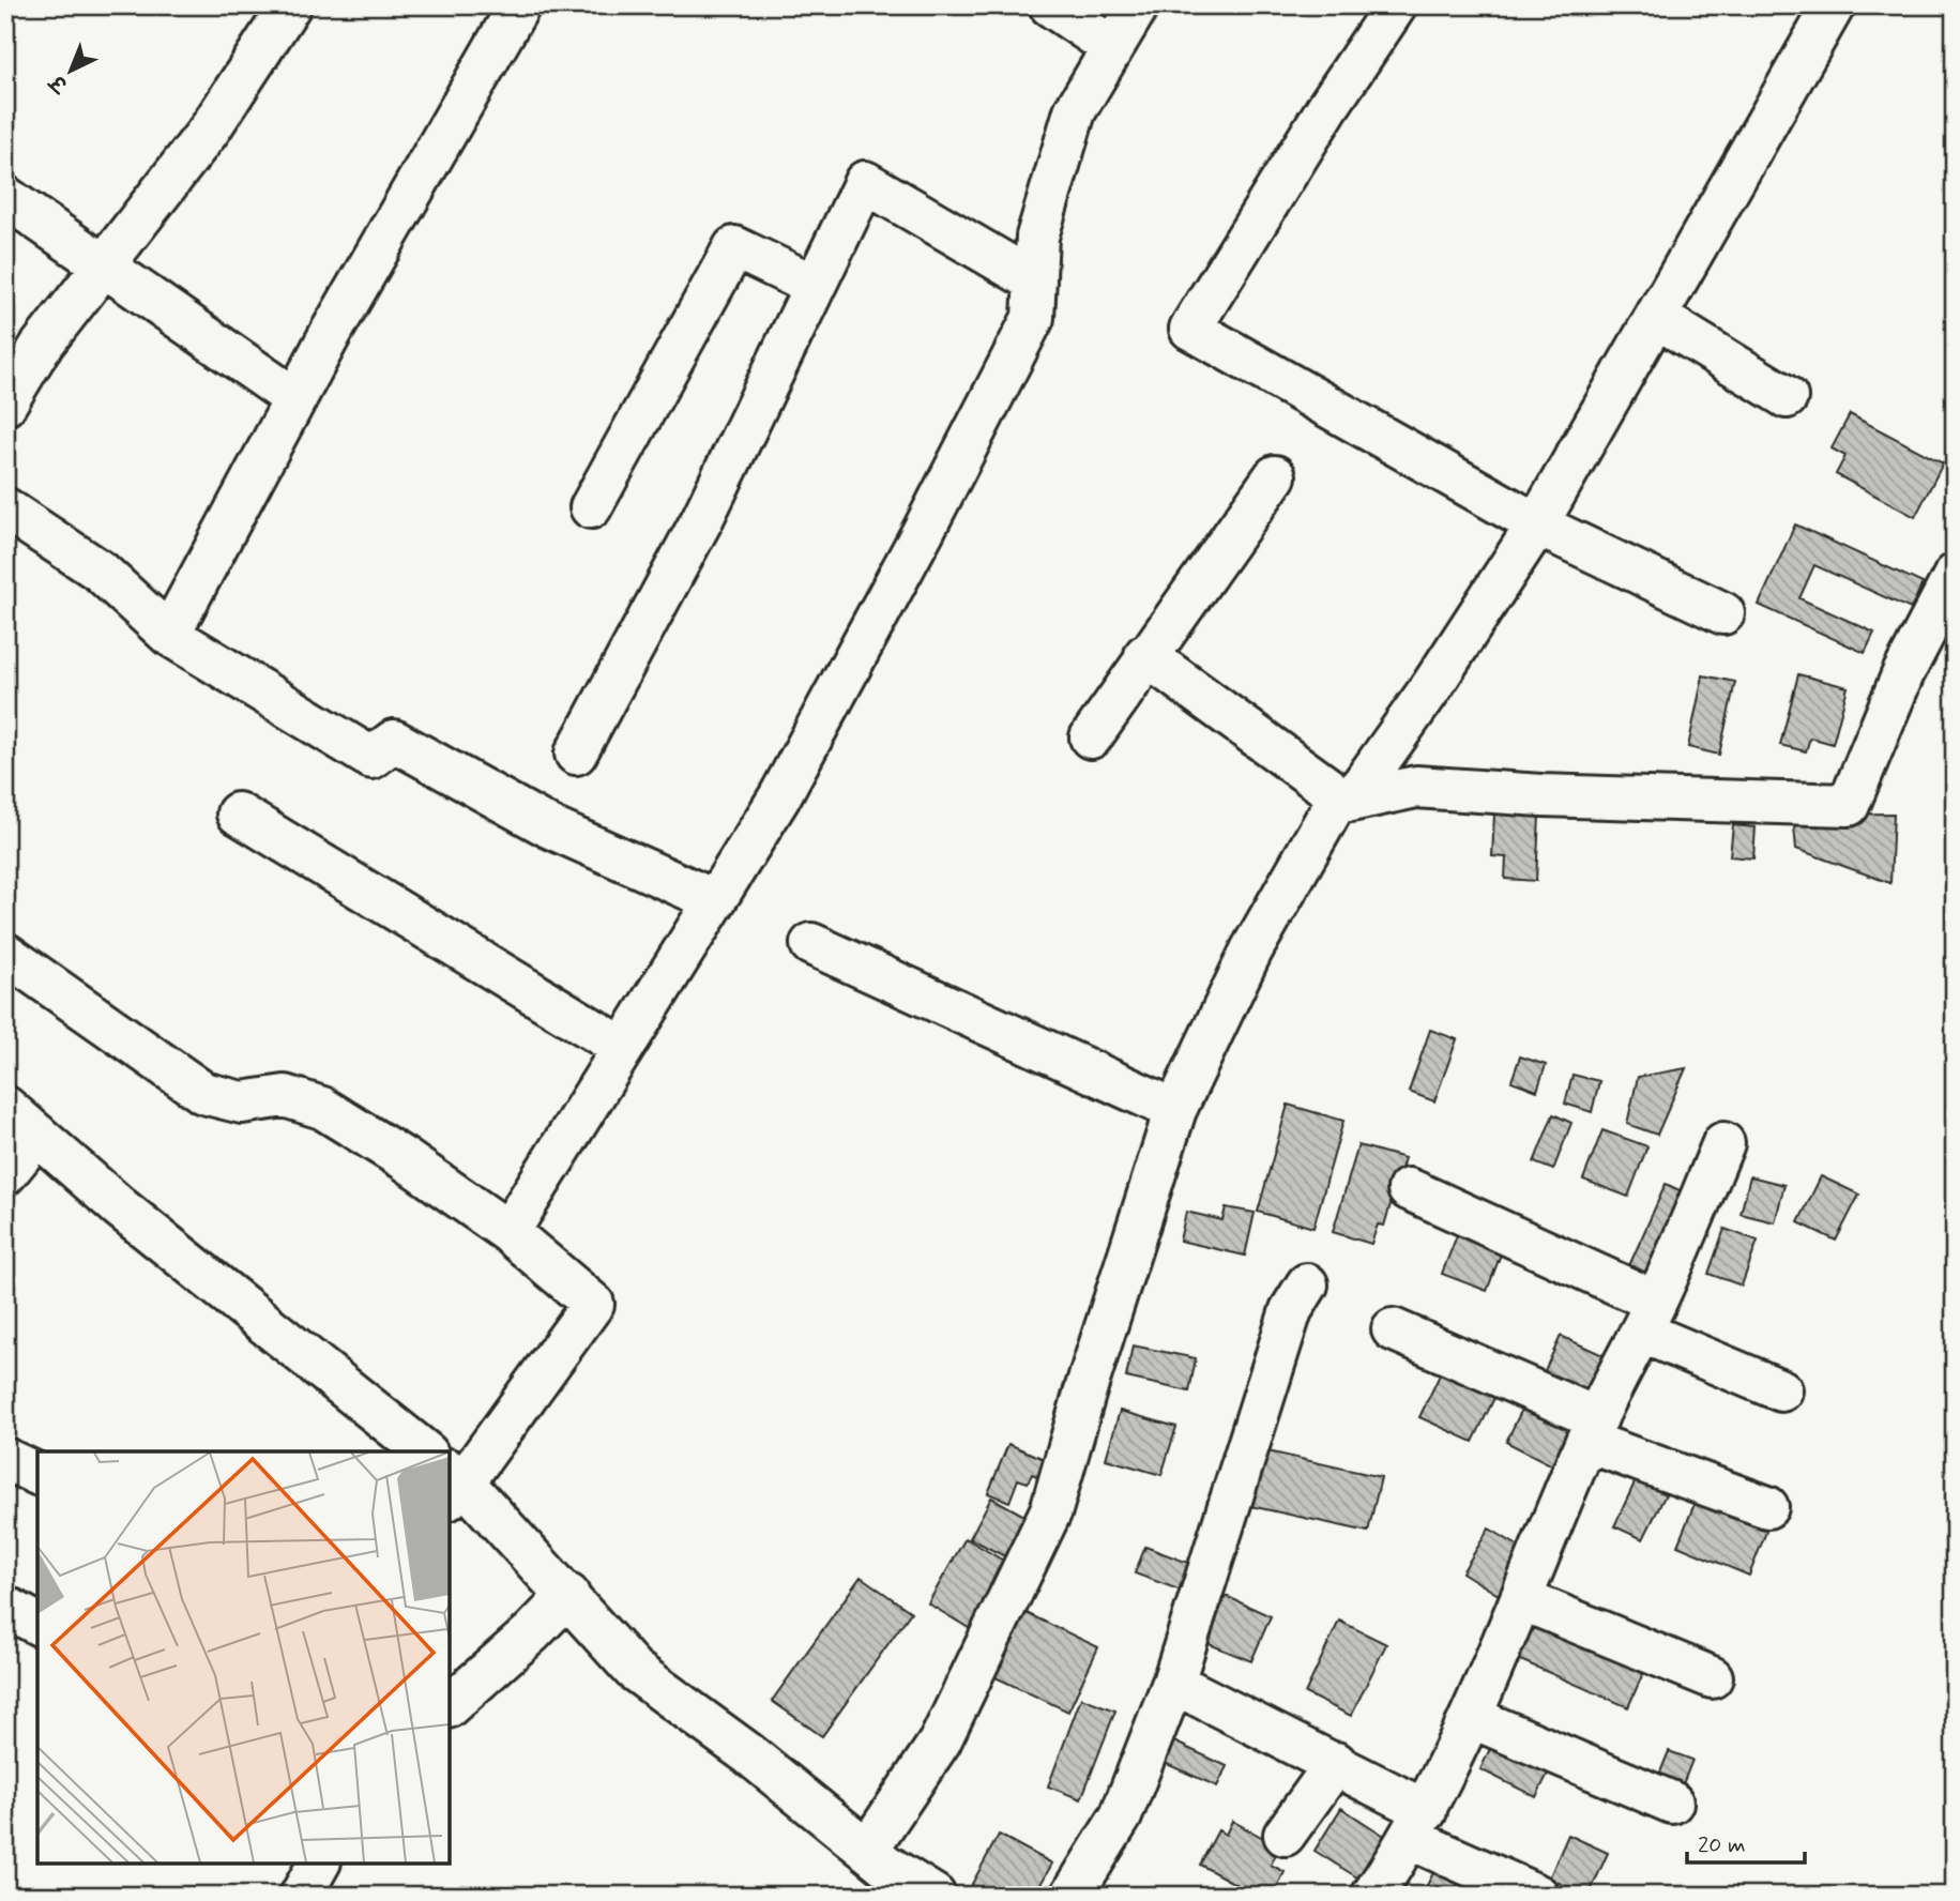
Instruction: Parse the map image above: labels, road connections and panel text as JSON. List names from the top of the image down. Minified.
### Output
{"scale_bar":"20 m","north":"bottom left"}
